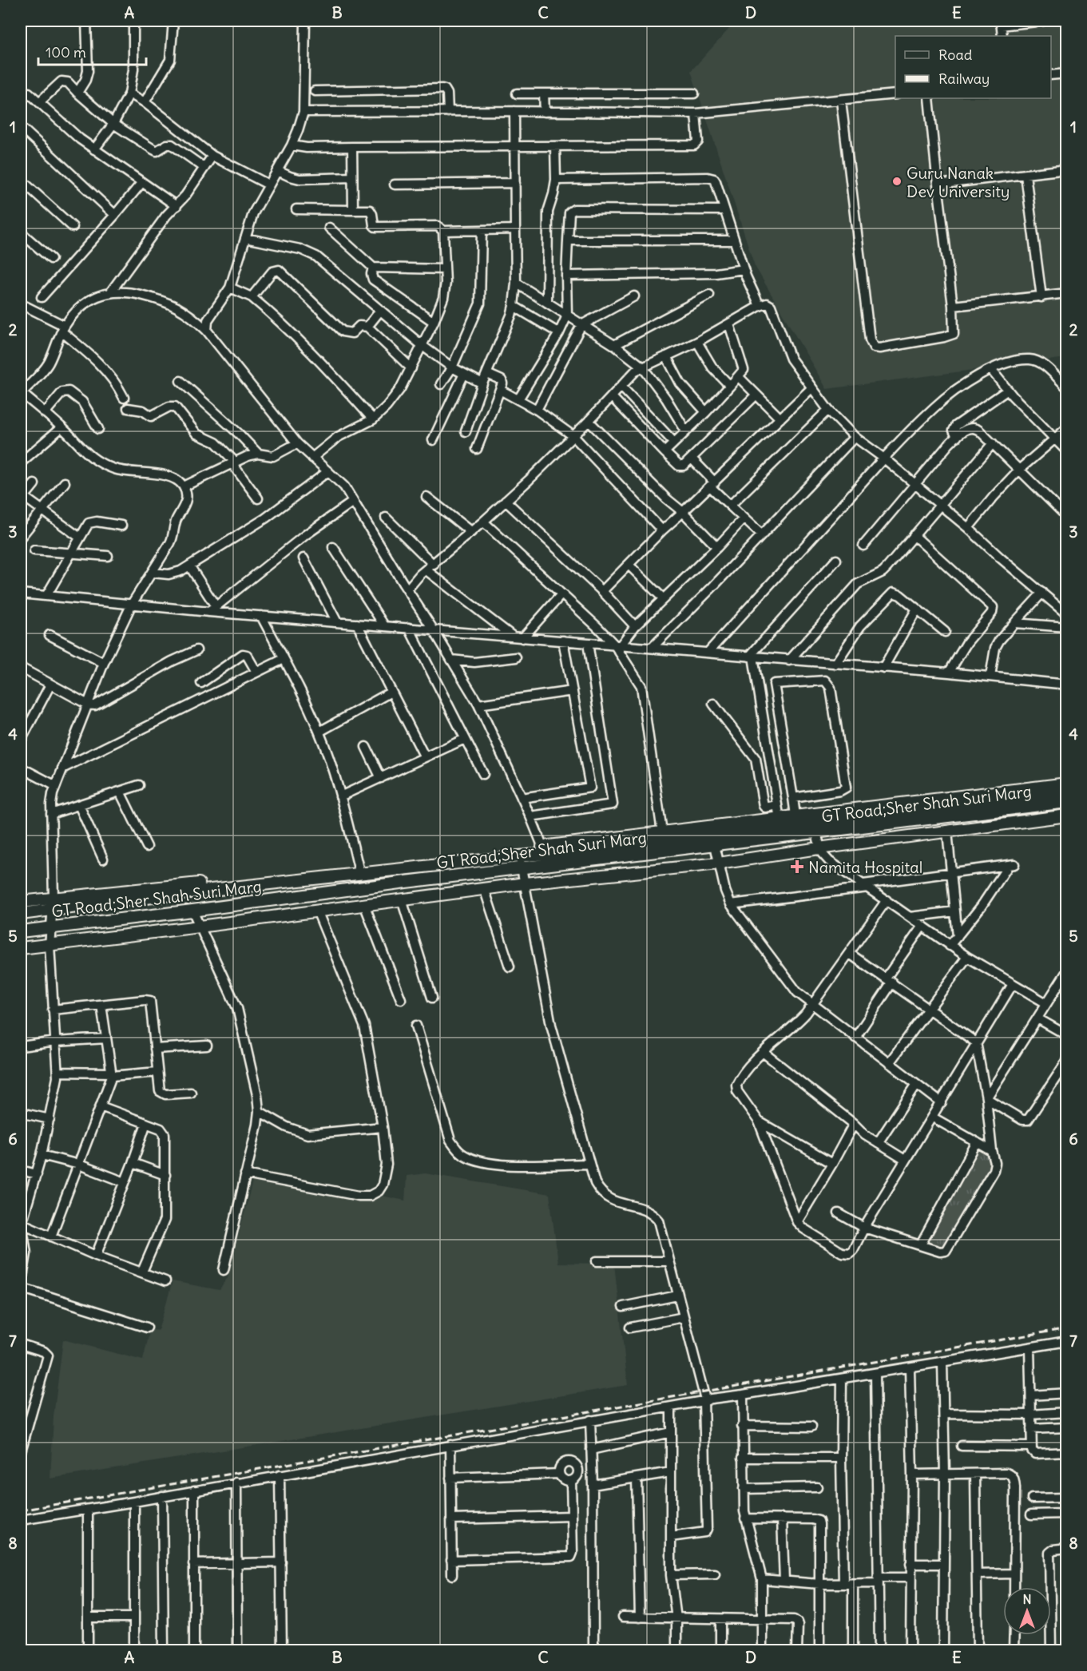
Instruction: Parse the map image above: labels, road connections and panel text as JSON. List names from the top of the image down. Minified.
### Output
{"streets":{"main road":["GT Road;Sher Shah Suri Marg"]},"places":{"other":["Guru Nanak Dev University"],"health":["Namita Hospital"]},"legend":["Road","Railway"],"scale_bar":"100 m","north":"top","grid":{"columns":["A","B","C","D","E"],"rows":["1","2","3","4","5","6","7","8"]}}
